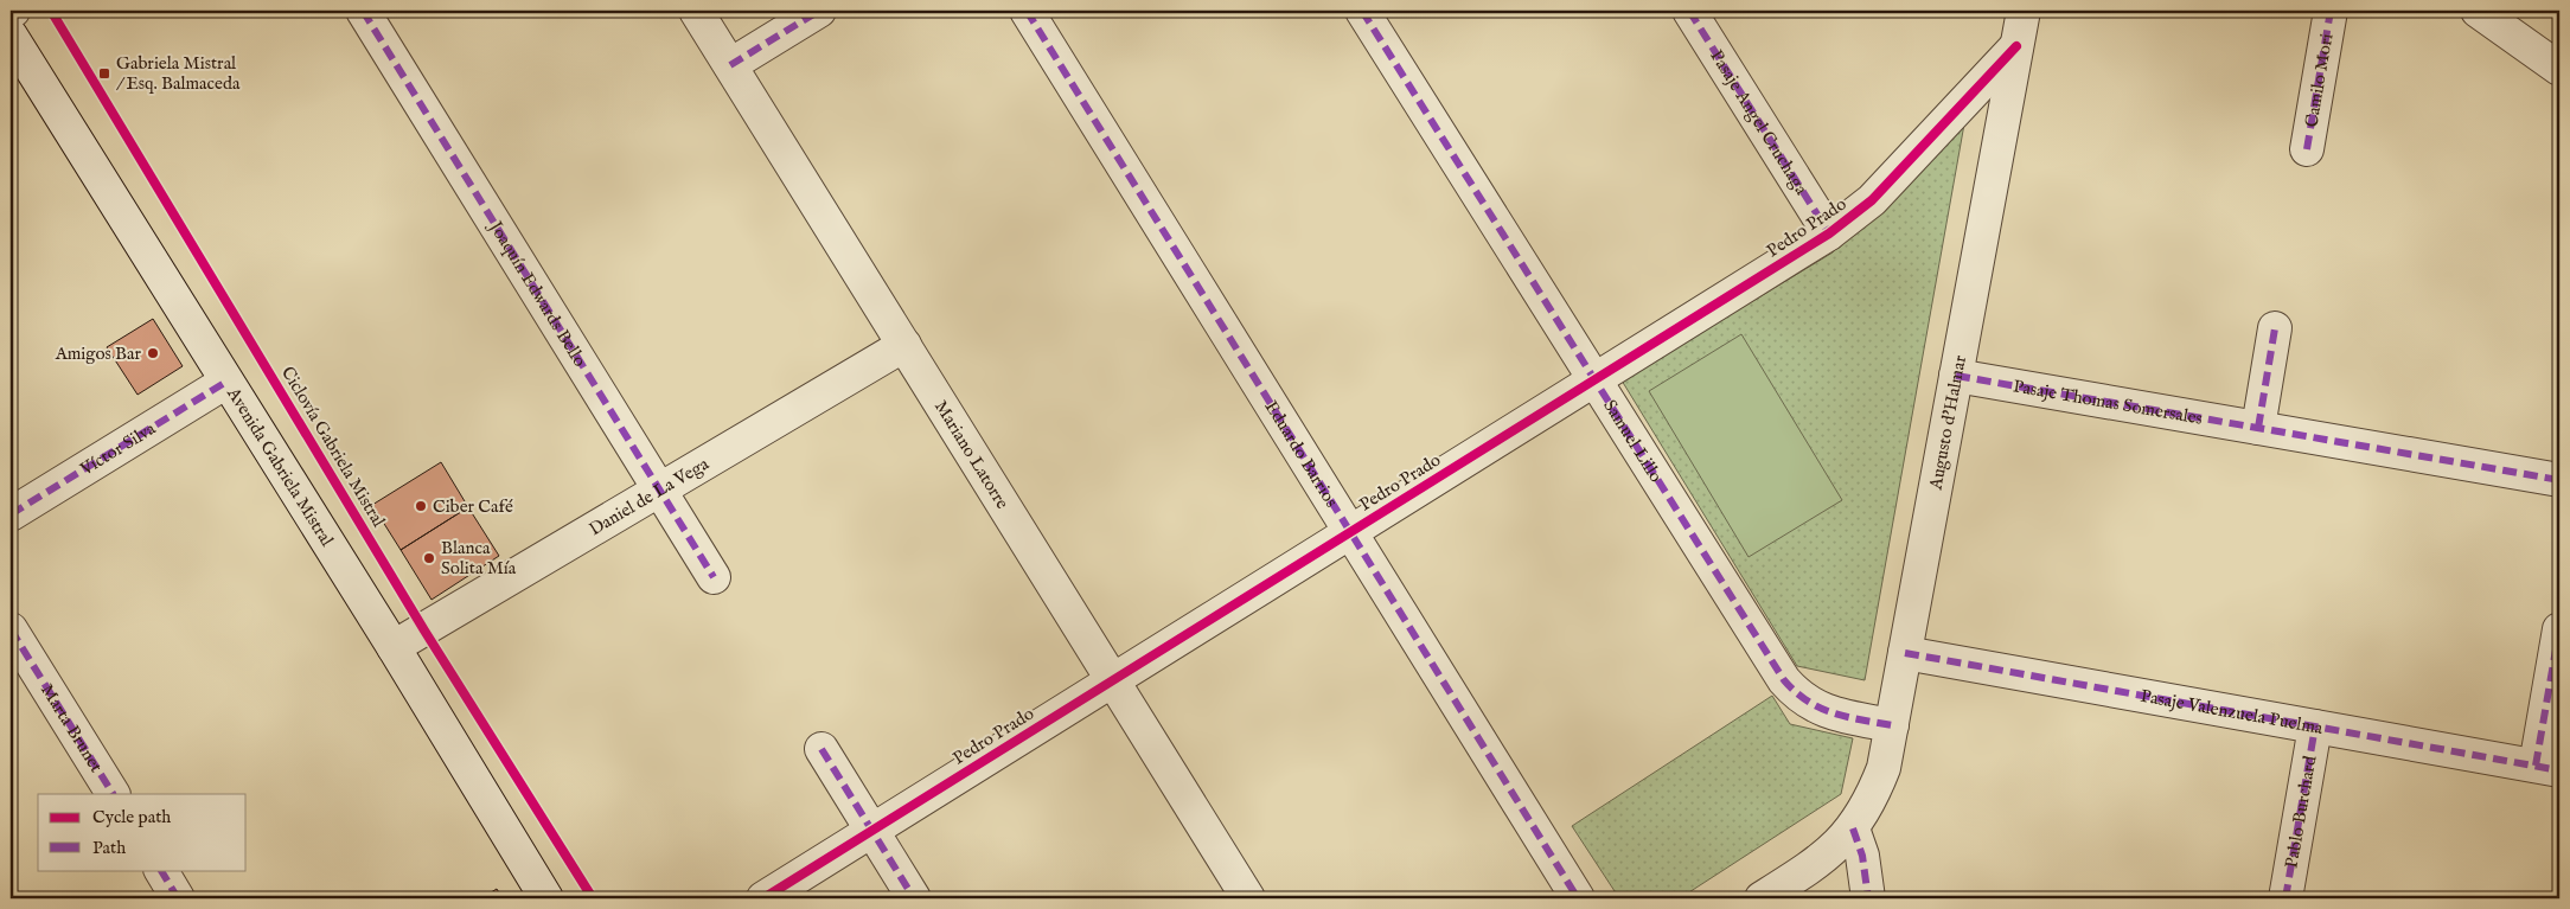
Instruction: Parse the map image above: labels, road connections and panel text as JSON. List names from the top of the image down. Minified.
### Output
{"streets":{"street":["Camilo Mori","Pasaje Angel Cruchaga","Pedro Prado","Joaquín Edwards Bello","Pasaje Thomas Somersales","Augusto d'Halmar","Samuel Lillo","Víctor Silva","Mariano Latorre","Eduardo Barrios","Avenida Gabriela Mistral","Daniel de La Vega","Pasaje Valenzuela Puelma","Marta Brunet","Pablo Burchard"],"cycle path":["Ciclovía Gabriela Mistral"]},"crossings":[["Pasaje Angel Cruchaga","Pedro Prado"],["Pedro Prado","Augusto d'Halmar"],["Pedro Prado","Samuel Lillo"],["Pedro Prado","Mariano Latorre"],["Pedro Prado","Eduardo Barrios"],["Joaquín Edwards Bello","Daniel de La Vega"],["Pasaje Thomas Somersales","Augusto d'Halmar"],["Augusto d'Halmar","Samuel Lillo"],["Augusto d'Halmar","Pasaje Valenzuela Puelma"],["Víctor Silva","Avenida Gabriela Mistral"],["Mariano Latorre","Daniel de La Vega"],["Avenida Gabriela Mistral","Daniel de La Vega"],["Pasaje Valenzuela Puelma","Pablo Burchard"]],"places":{"transit":["Gabriela Mistral / Esq. Balmaceda"],"other":["Amigos Bar","Ciber Café","Blanca Solita Mía"]},"legend":["Cycle path","Path"]}
